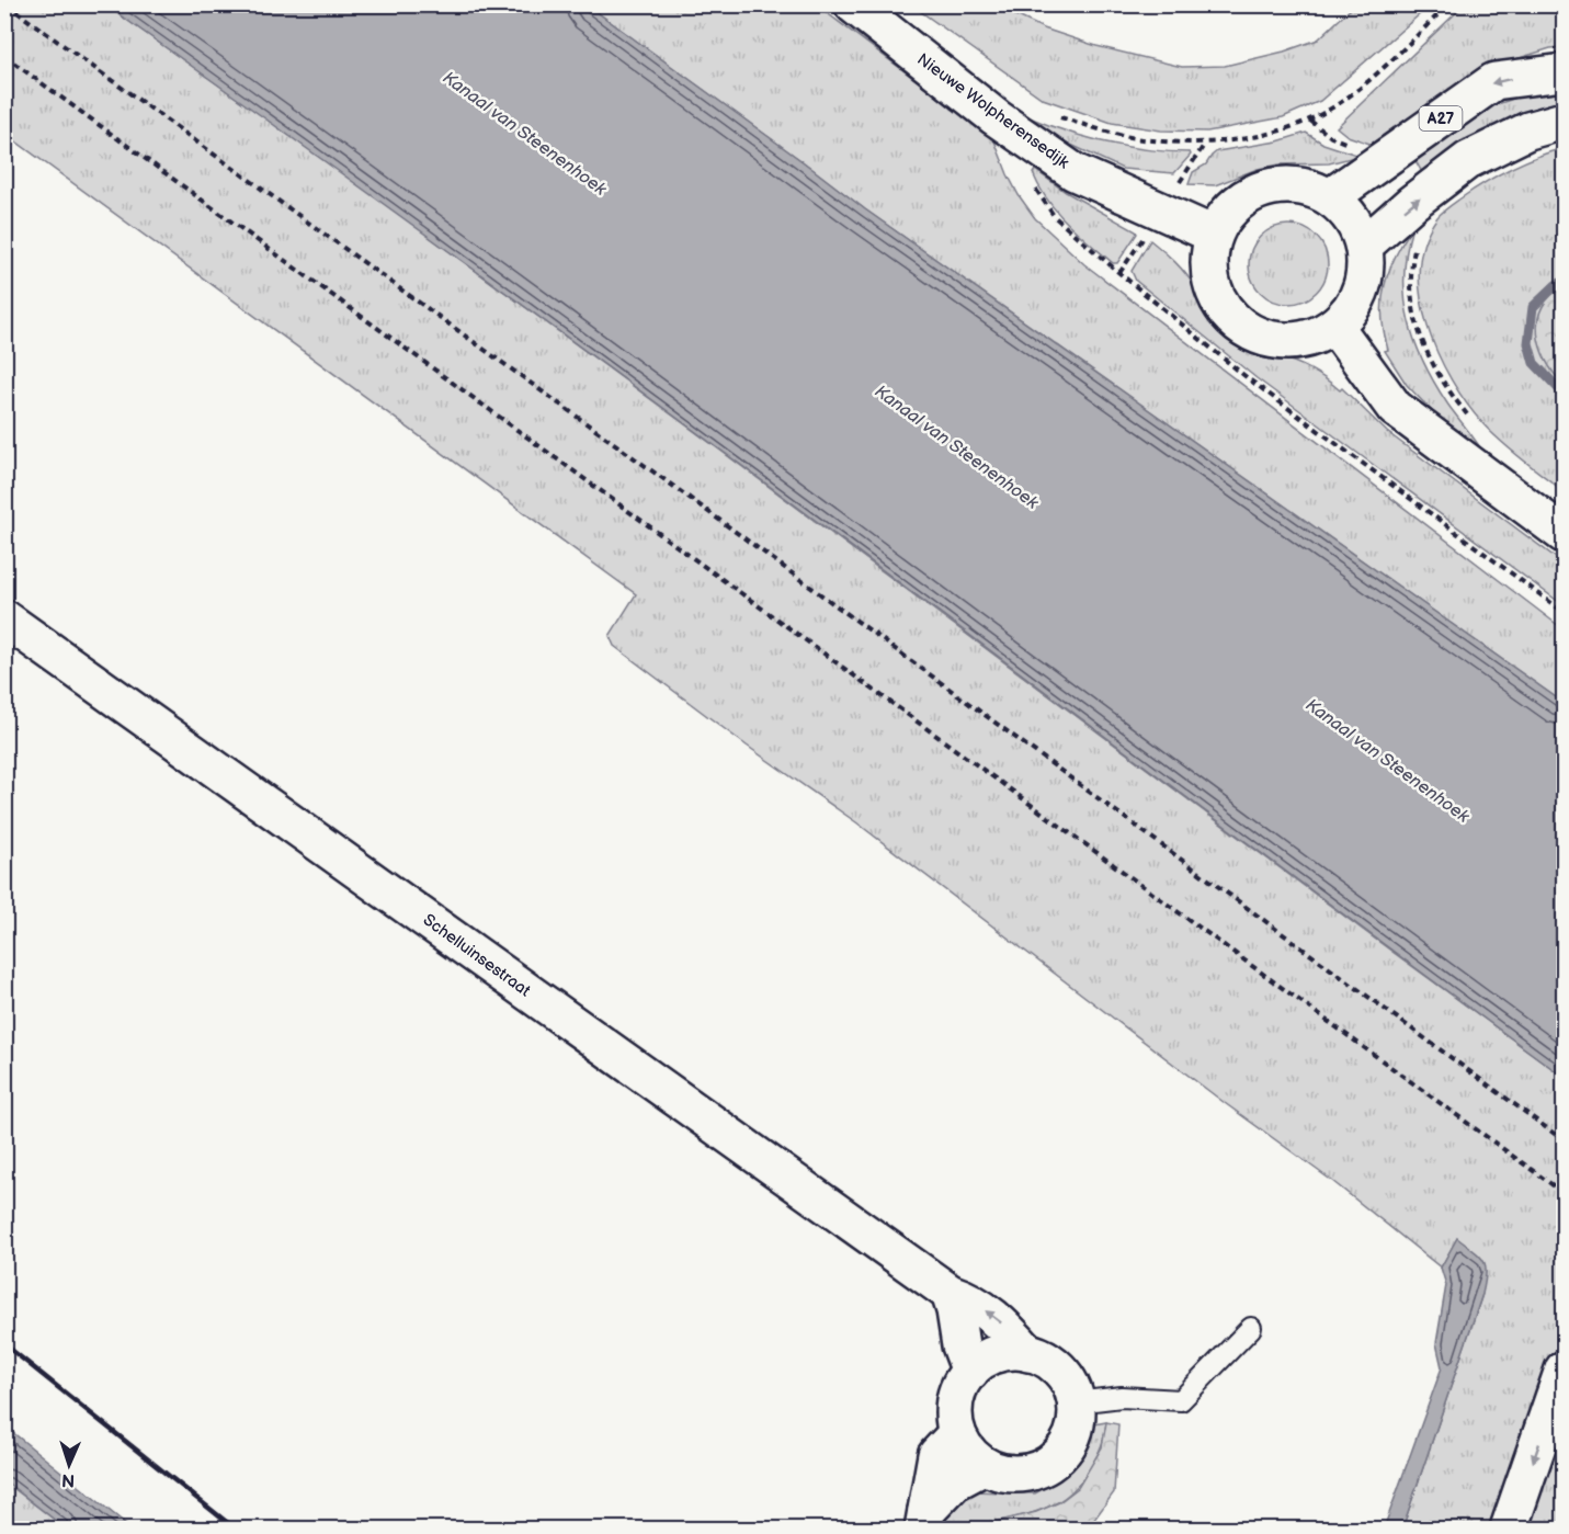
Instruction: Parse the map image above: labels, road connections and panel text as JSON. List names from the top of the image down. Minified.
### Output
{"streets":{"main road":["Nieuwe Wolpherensedijk","A27","Schelluinsestraat"]},"crossings":[["Nieuwe Wolpherensedijk","A27"]],"water":["Kanaal van Steenenhoek"],"north":"bottom"}
